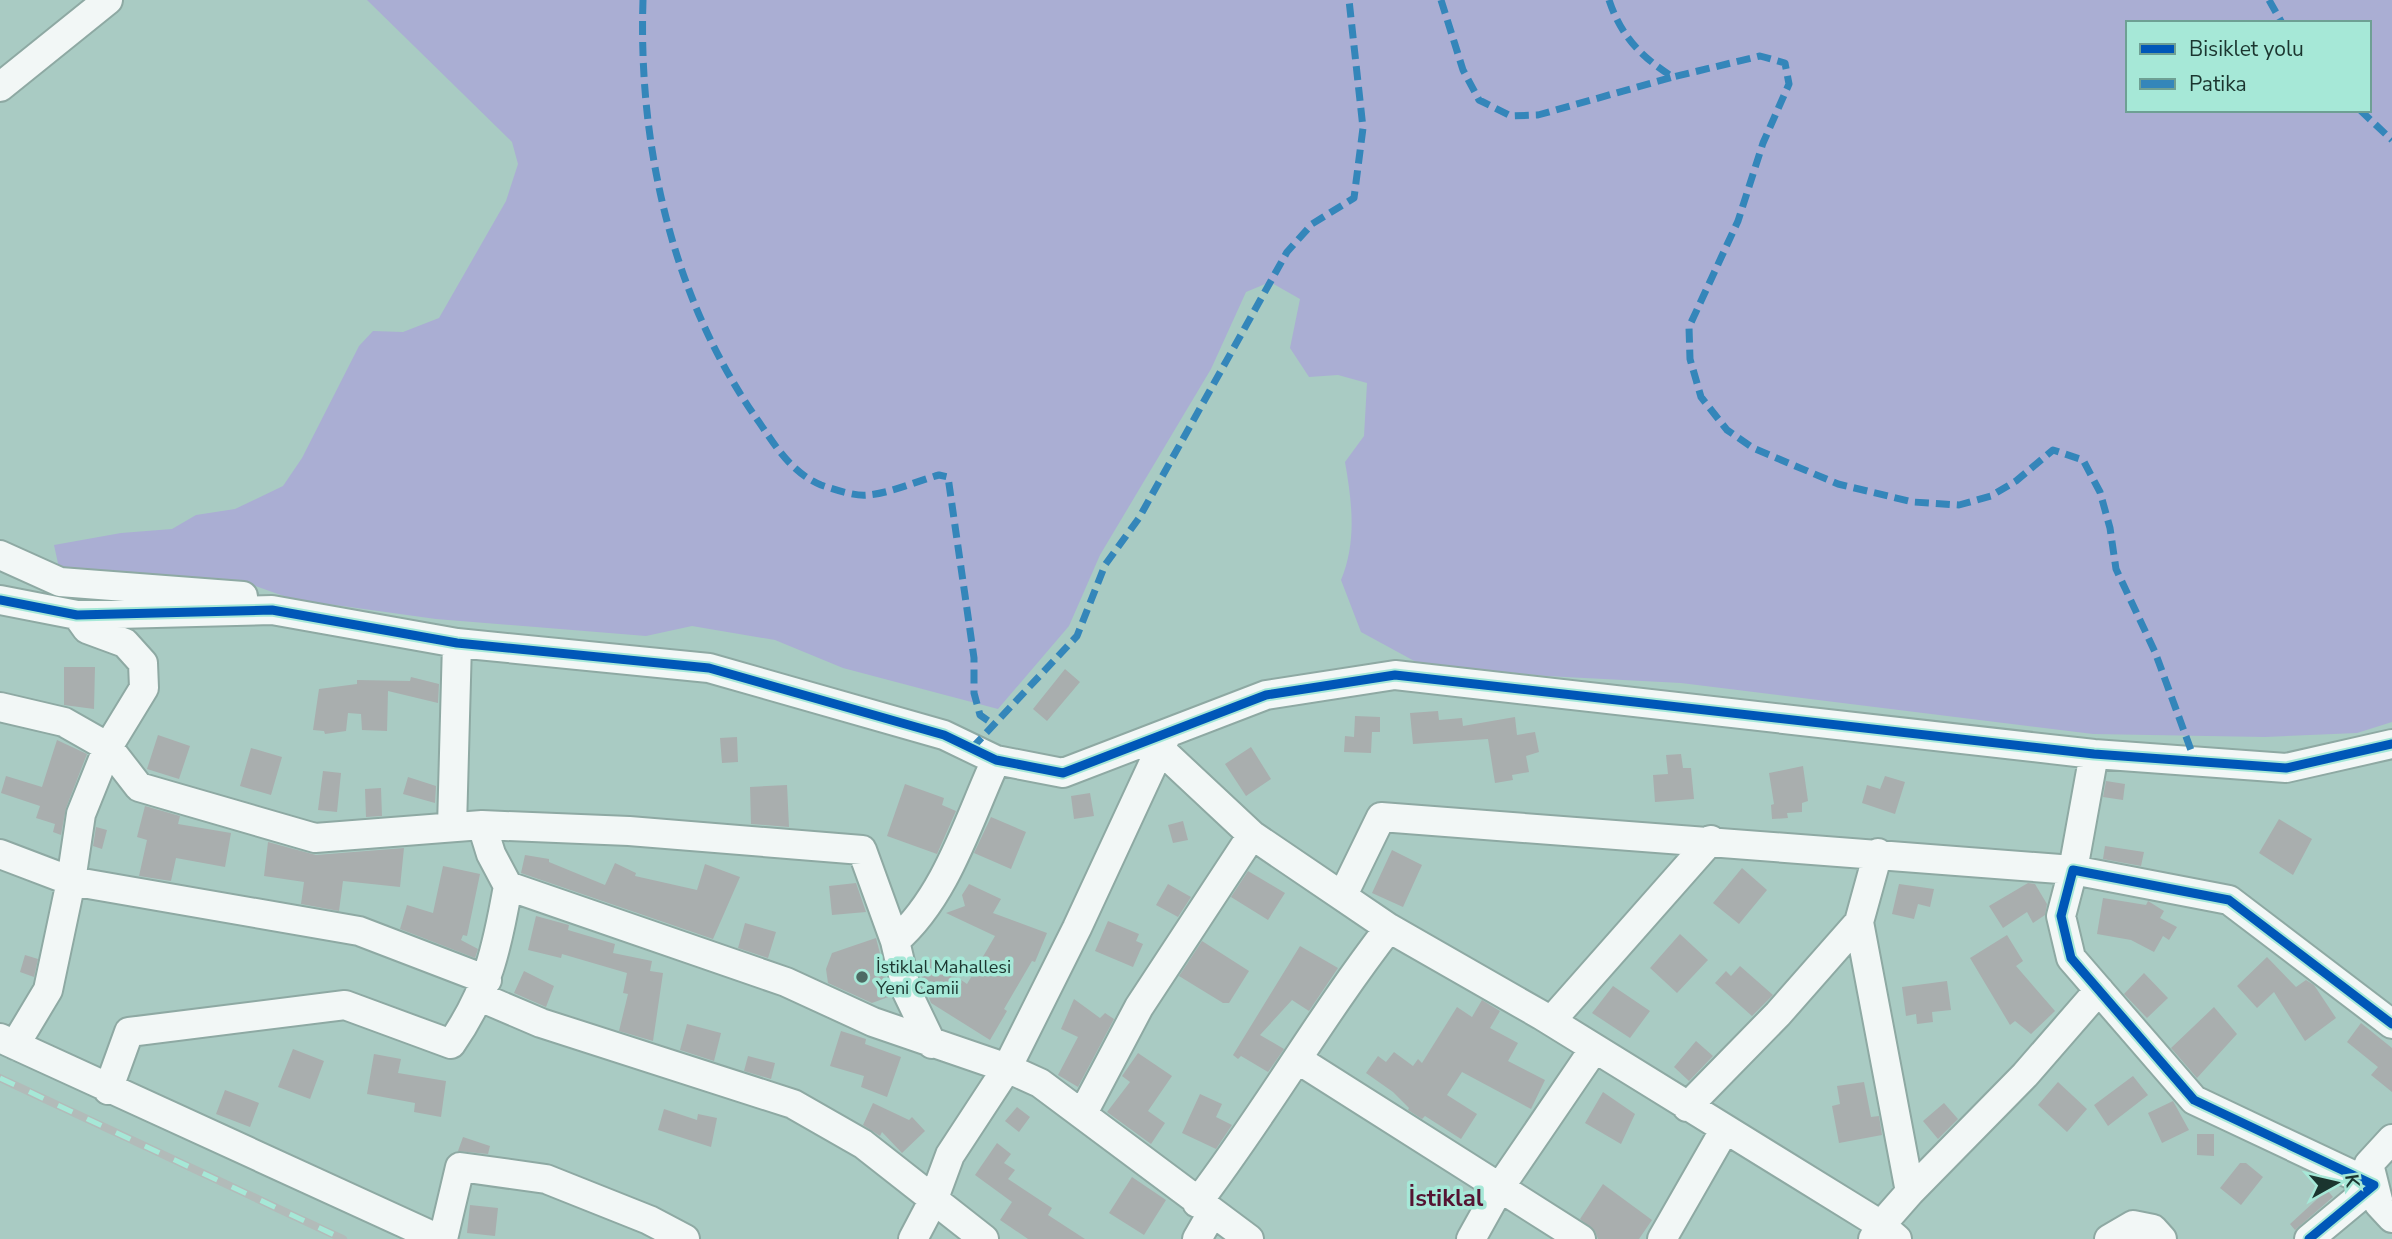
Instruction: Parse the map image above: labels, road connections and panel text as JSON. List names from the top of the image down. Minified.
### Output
{"districts":["İstiklal"],"places":["İstiklal Mahallesi Yeni Camii"],"legend":["Bisiklet yolu","Patika"],"north":"right"}
